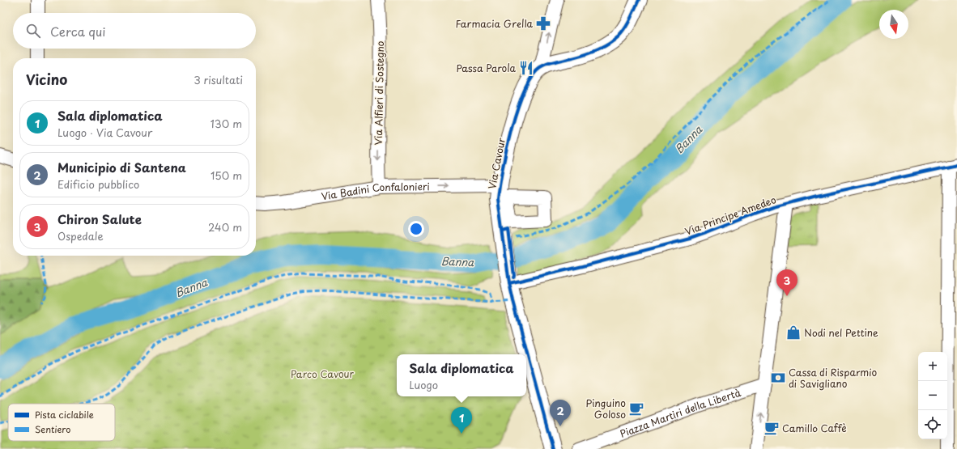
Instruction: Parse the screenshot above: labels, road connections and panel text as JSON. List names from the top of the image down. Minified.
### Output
{"streets":{"street":["Via Alfieri di Sostegno","Via Cavour","Via Badini Confalonieri","Via Principe Amedeo","Piazza Martiri della Libertà"]},"crossings":[["Via Alfieri di Sostegno","Via Badini Confalonieri"],["Via Cavour","Via Badini Confalonieri"],["Via Cavour","Via Principe Amedeo"]],"one_way":["Via Alfieri di Sostegno","Via Badini Confalonieri"],"water":["Banna"],"parks":["Parco Cavour"],"places":{"pharmacy":["Farmacia Grella"],"restaurant":["Passa Parola"],"shop":["Nodi nel Pettine"],"bank":["Cassa di Risparmio di Savigliano"],"cafe":["Pinguino Goloso","Camillo Caffè"]},"legend":["Pista ciclabile","Sentiero"],"north":"bottom","page":{"search":"Cerca qui","heading":["Vicino","3 risultati"],"list":[{"mark":"1","name":"Sala diplomatica","note":"Luogo · Via Cavour","value":"130 m"},{"mark":"2","name":"Municipio di Santena","note":"Edificio pubblico","value":"150 m"},{"mark":"3","name":"Chiron Salute","note":"Ospedale","value":"240 m"}],"pins":["3","2","1"],"map_buttons":["+","−"],"popup":["Sala diplomatica","Luogo"]}}
